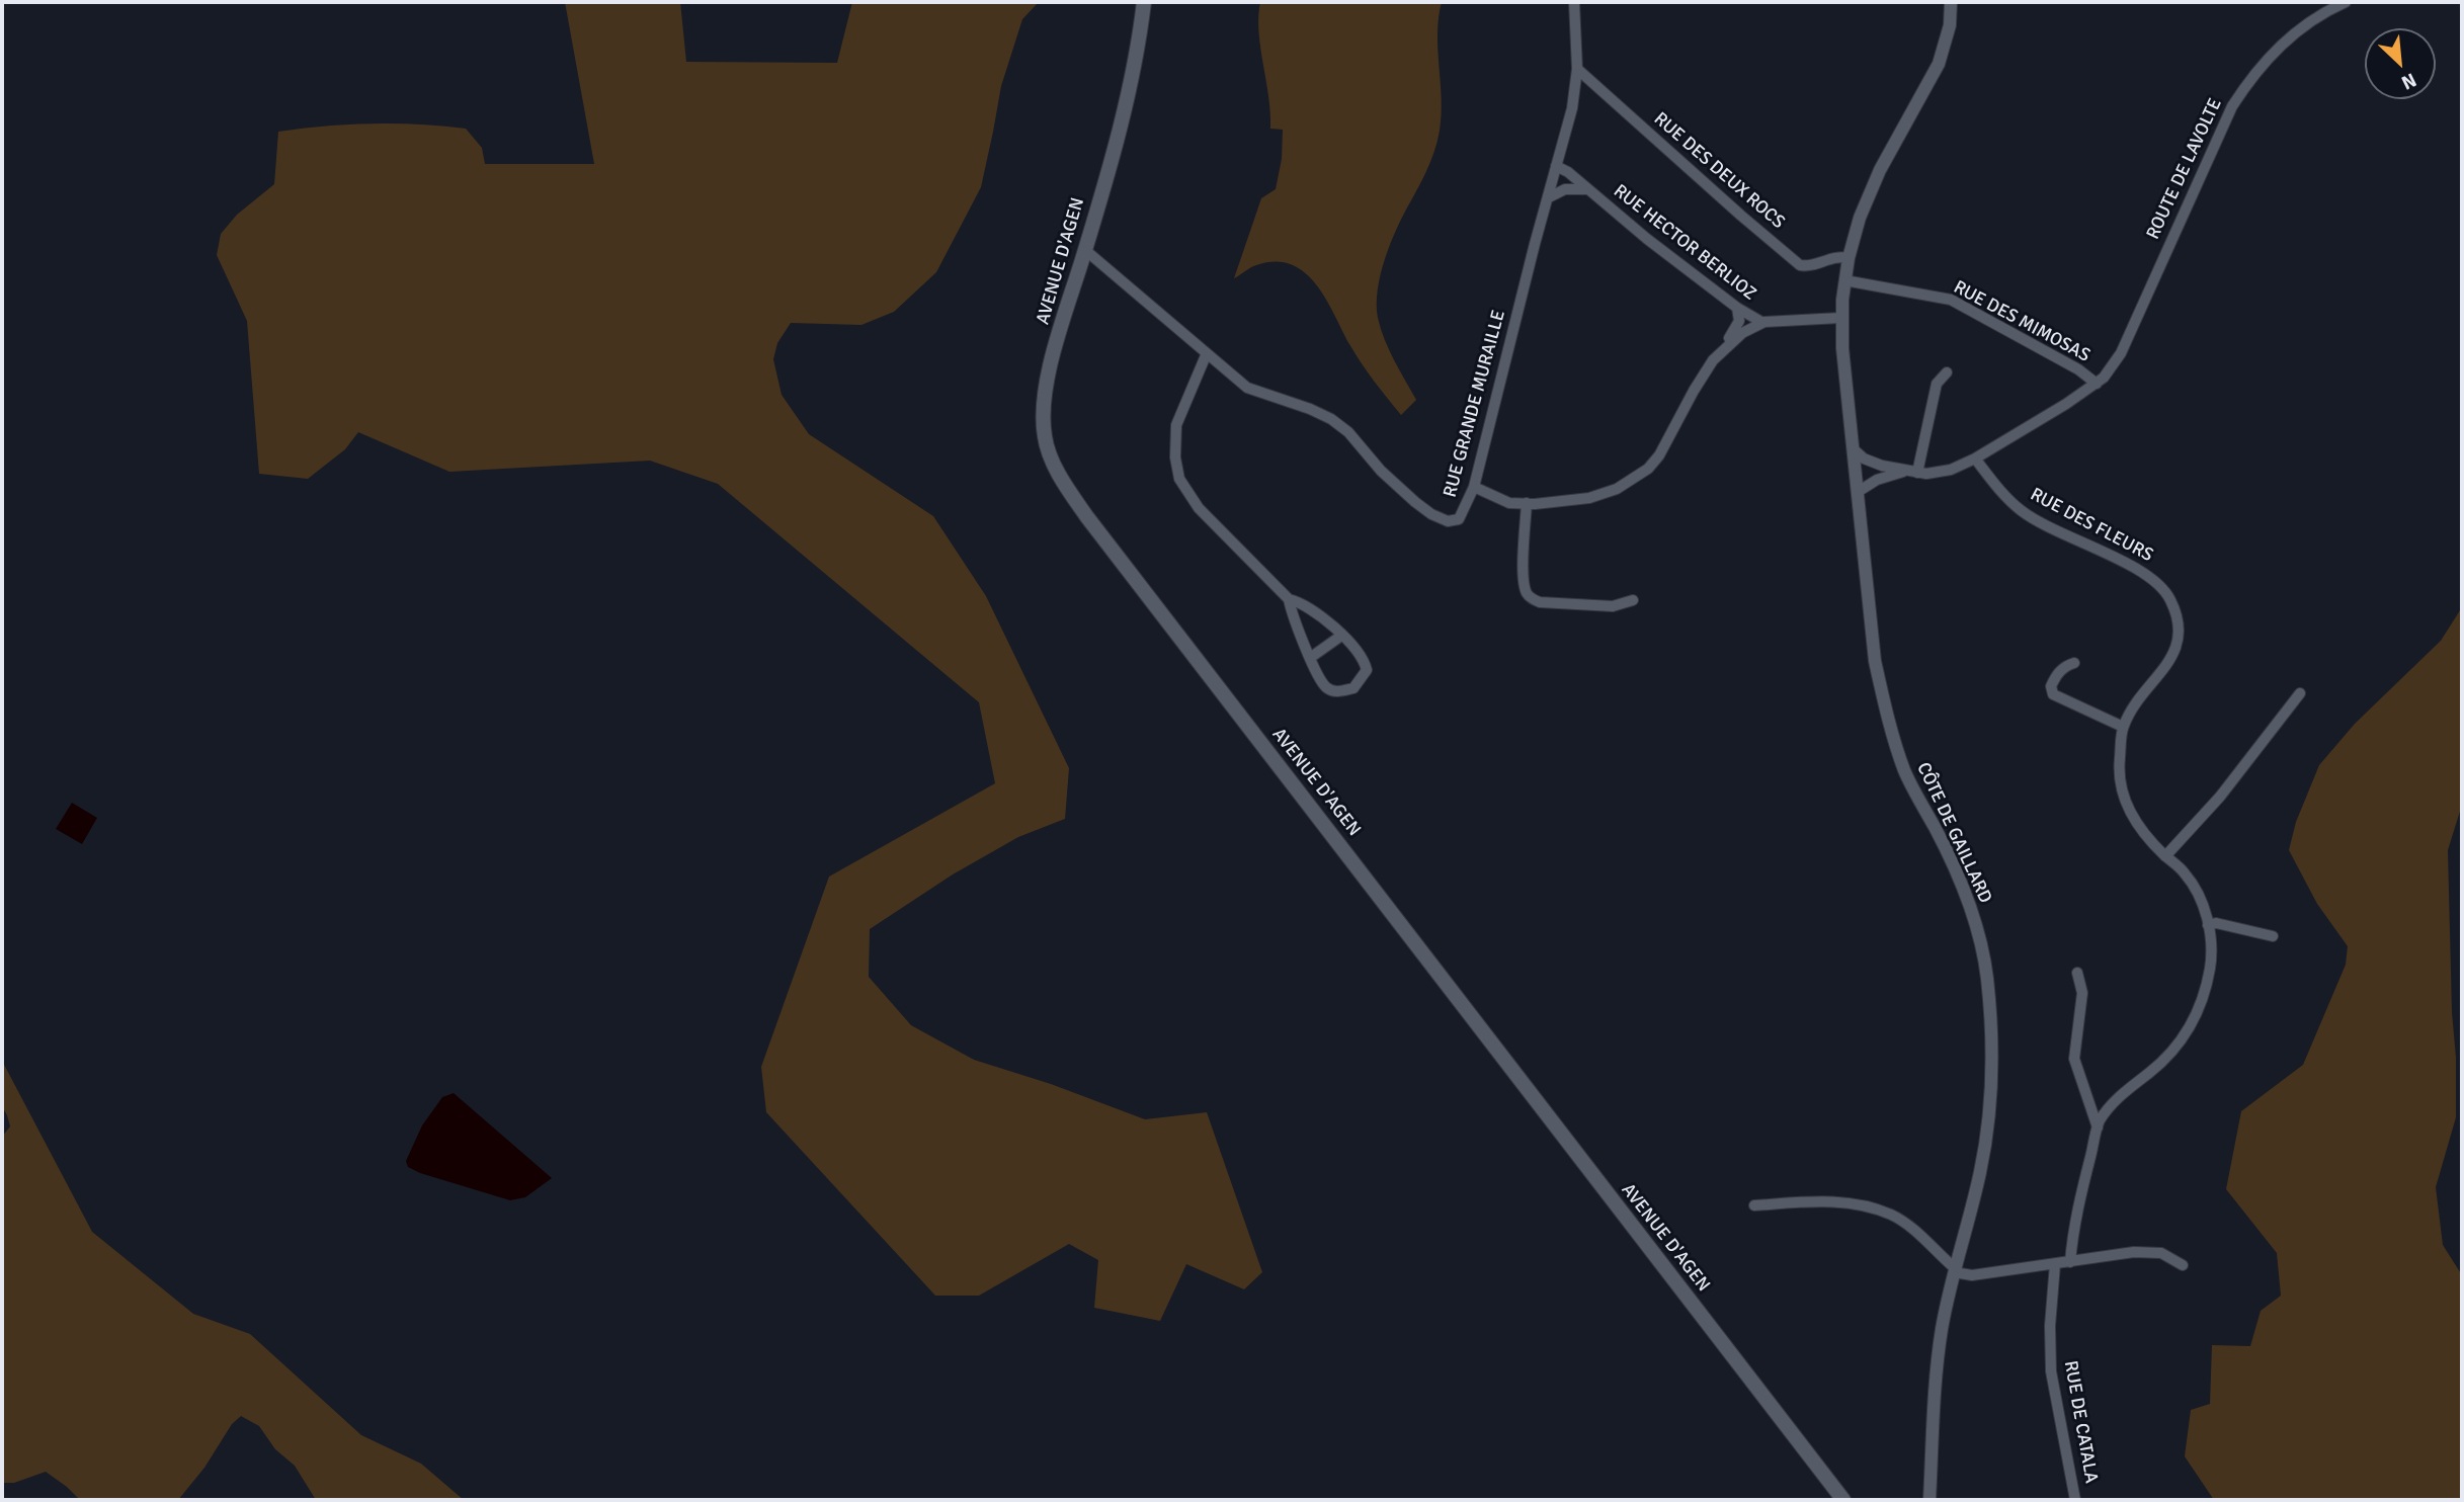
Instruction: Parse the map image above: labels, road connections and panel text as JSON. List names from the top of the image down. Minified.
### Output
{"streets":{"main road":["AVENUE D'AGEN"],"street":["ROUTE DE LAVOLTE","RUE DES DEUX ROCS","RUE HECTOR BERLIOZ","RUE DES MIMOSAS","RUE GRANDE MURAILLE","RUE DES FLEURS","CÔTE DE GAILLARD","RUE DE CATALA"]},"crossings":[["ROUTE DE LAVOLTE","RUE DES MIMOSAS"],["ROUTE DE LAVOLTE","RUE DES FLEURS"],["RUE DES DEUX ROCS","RUE GRANDE MURAILLE"],["RUE DES DEUX ROCS","CÔTE DE GAILLARD"],["RUE HECTOR BERLIOZ","RUE GRANDE MURAILLE"],["AVENUE D'AGEN","RUE GRANDE MURAILLE"],["RUE DES MIMOSAS","CÔTE DE GAILLARD"]],"north":"bottom right"}
